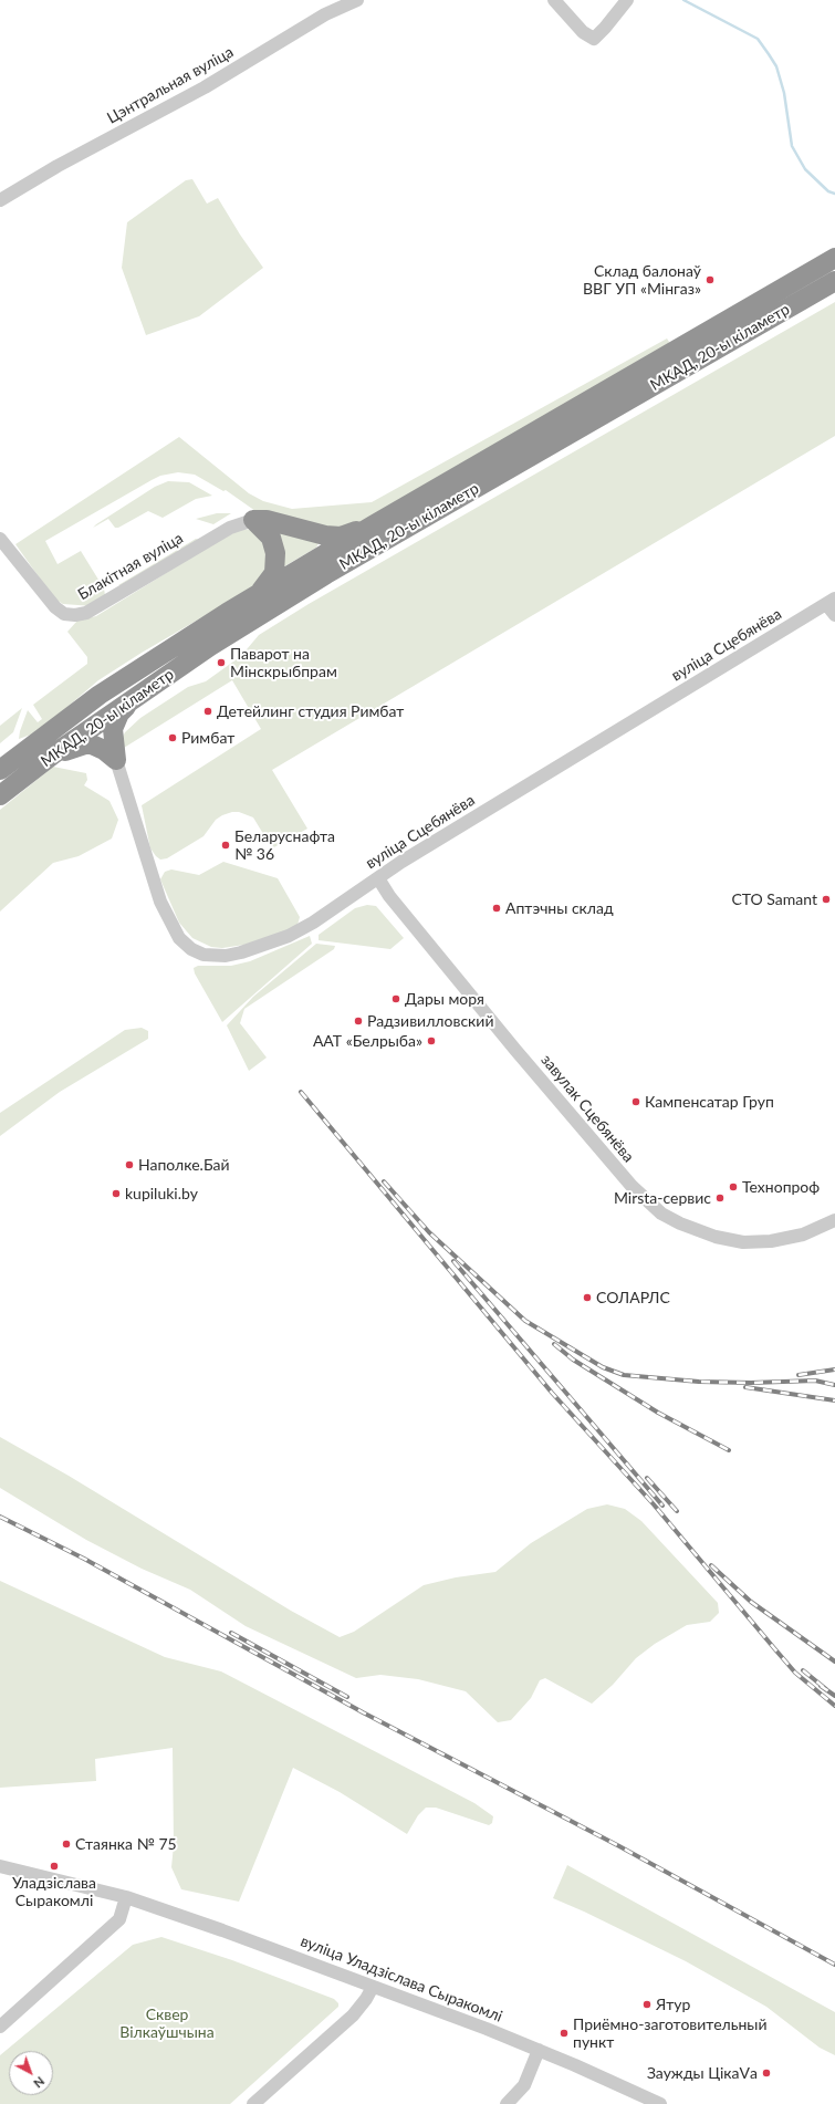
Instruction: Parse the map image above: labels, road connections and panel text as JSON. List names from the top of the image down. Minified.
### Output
{"streets":{"highway":["МКАД, 20-ы кіламетр"],"street":["Цэнтральная вуліца","Блакітная вуліца","вуліца Сцебянёва","завулак Сцебянёва","вуліца Уладзіслава Сыракомлі"]},"crossings":[["вуліца Сцебянёва","завулак Сцебянёва"]],"parks":["Сквер Вілкаўшчына"],"places":["Склад балонаў ВВГ УП «Мінгаз»","Паварот на Мінскрыбпрам","Детейлинг студия Римбат","Римбат","Беларуснафта № 36","СТО Samant","Аптэчны склад","Дары моря","Радзивилловский","ААТ «Белрыба»","Кампенсатар Груп","Наполке.Бай","Технопроф","kupiluki.by","Mirsta-сервис","СОЛАРЛС","Стаянка № 75","Уладзіслава Сыракомлі","Ятур","Приёмно-заготовительный пункт","Заужды ЦікаVа"],"north":"bottom right"}
